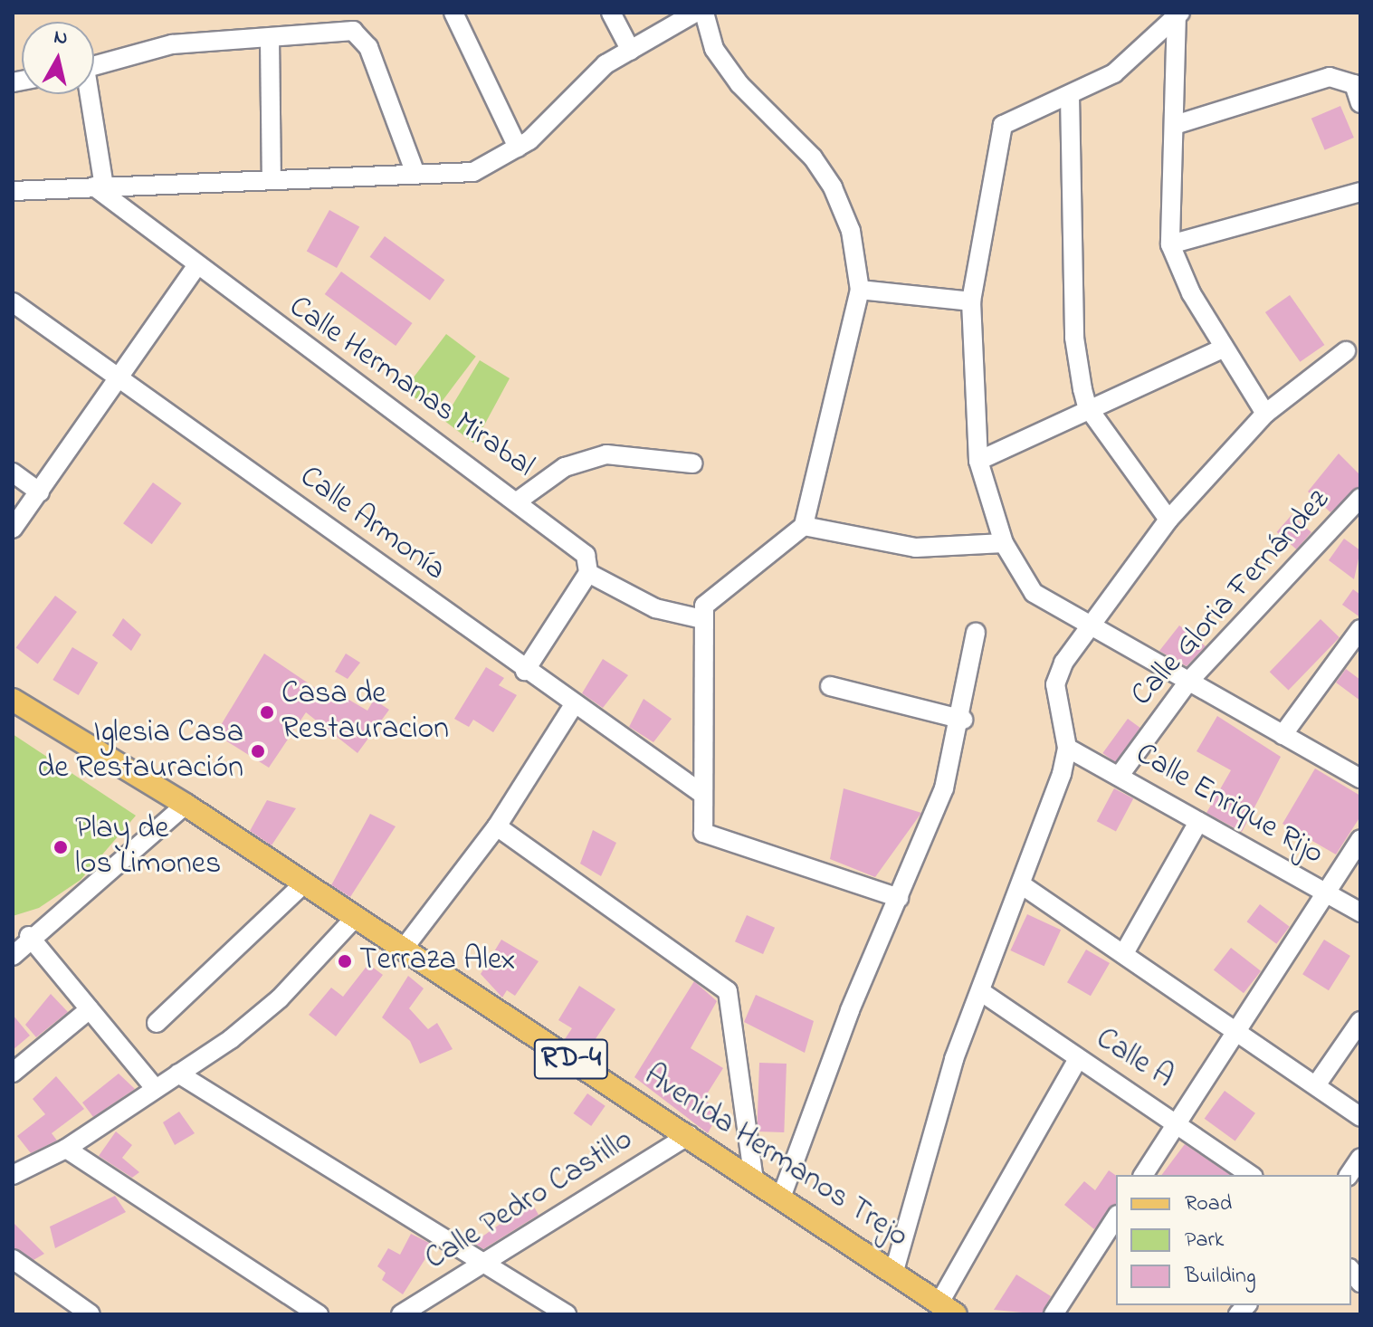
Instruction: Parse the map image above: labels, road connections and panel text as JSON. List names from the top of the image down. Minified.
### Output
{"streets":{"main road":["RD-4","Avenida Hermanos Trejo"],"street":["Calle Hermanas Mirabal","Calle Armonía","Calle Gloria Fernández","Calle Enrique Rijo","Calle A","Calle Pedro Castillo"]},"crossings":[["Calle Gloria Fernández","Calle Enrique Rijo"],["Avenida Hermanos Trejo","Calle Pedro Castillo"]],"places":["Casa de Restauracion","Iglesia Casa de Restauración","Play de los Limones","Terraza Alex"],"legend":["Road","Park","Building"],"north":"top"}
